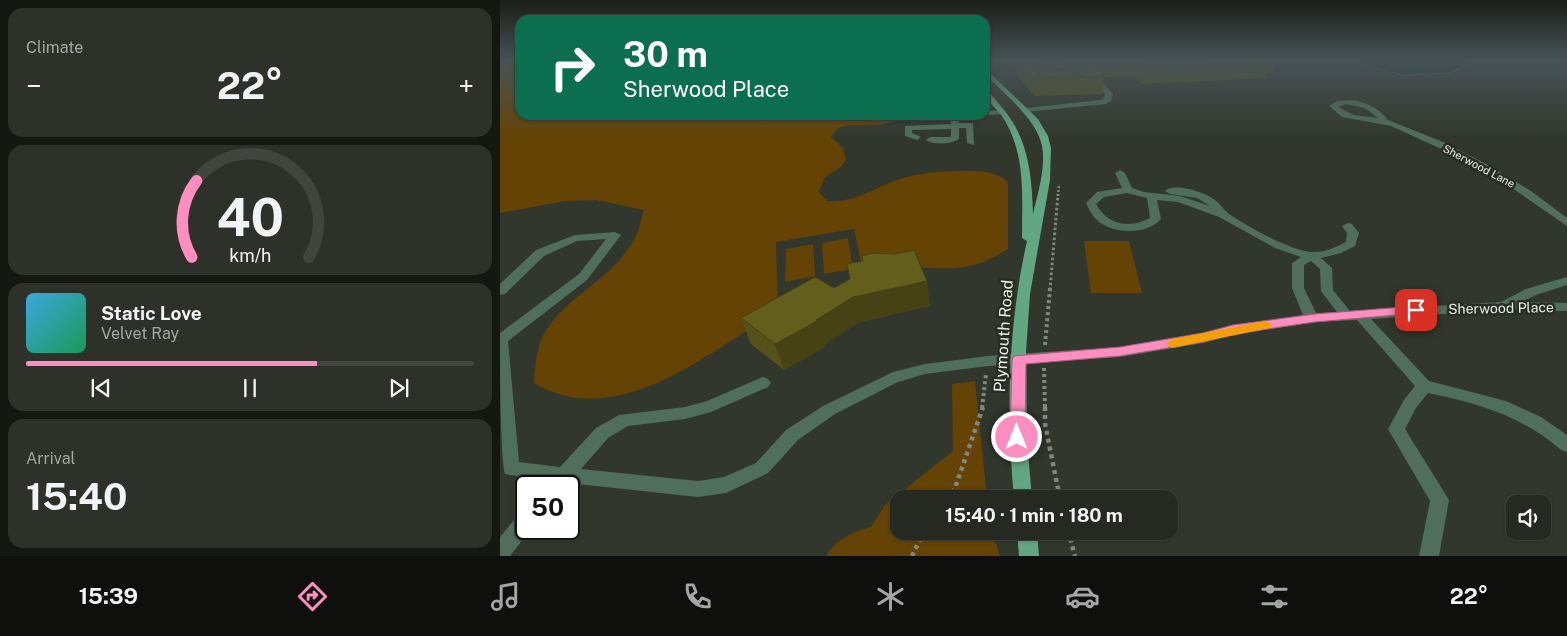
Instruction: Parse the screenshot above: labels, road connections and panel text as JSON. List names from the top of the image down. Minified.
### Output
{"streets":{"main road":["Plymouth Road"],"street":["Sherwood Lane","Sherwood Place"]},"crossings":[["Sherwood Place","Plymouth Road"]],"page":{"tile":["Climate",["Arrival","15:40"]],"turn":["30 m","Sherwood Place"],"heat":["−","22°","+"],"song":["Static Love","Velvet Ray"],"limit":"50","trip":"15:40 · 1 min · 180 m","tabs":["15:39","22°"],"gauge":["40","km/h"]}}
